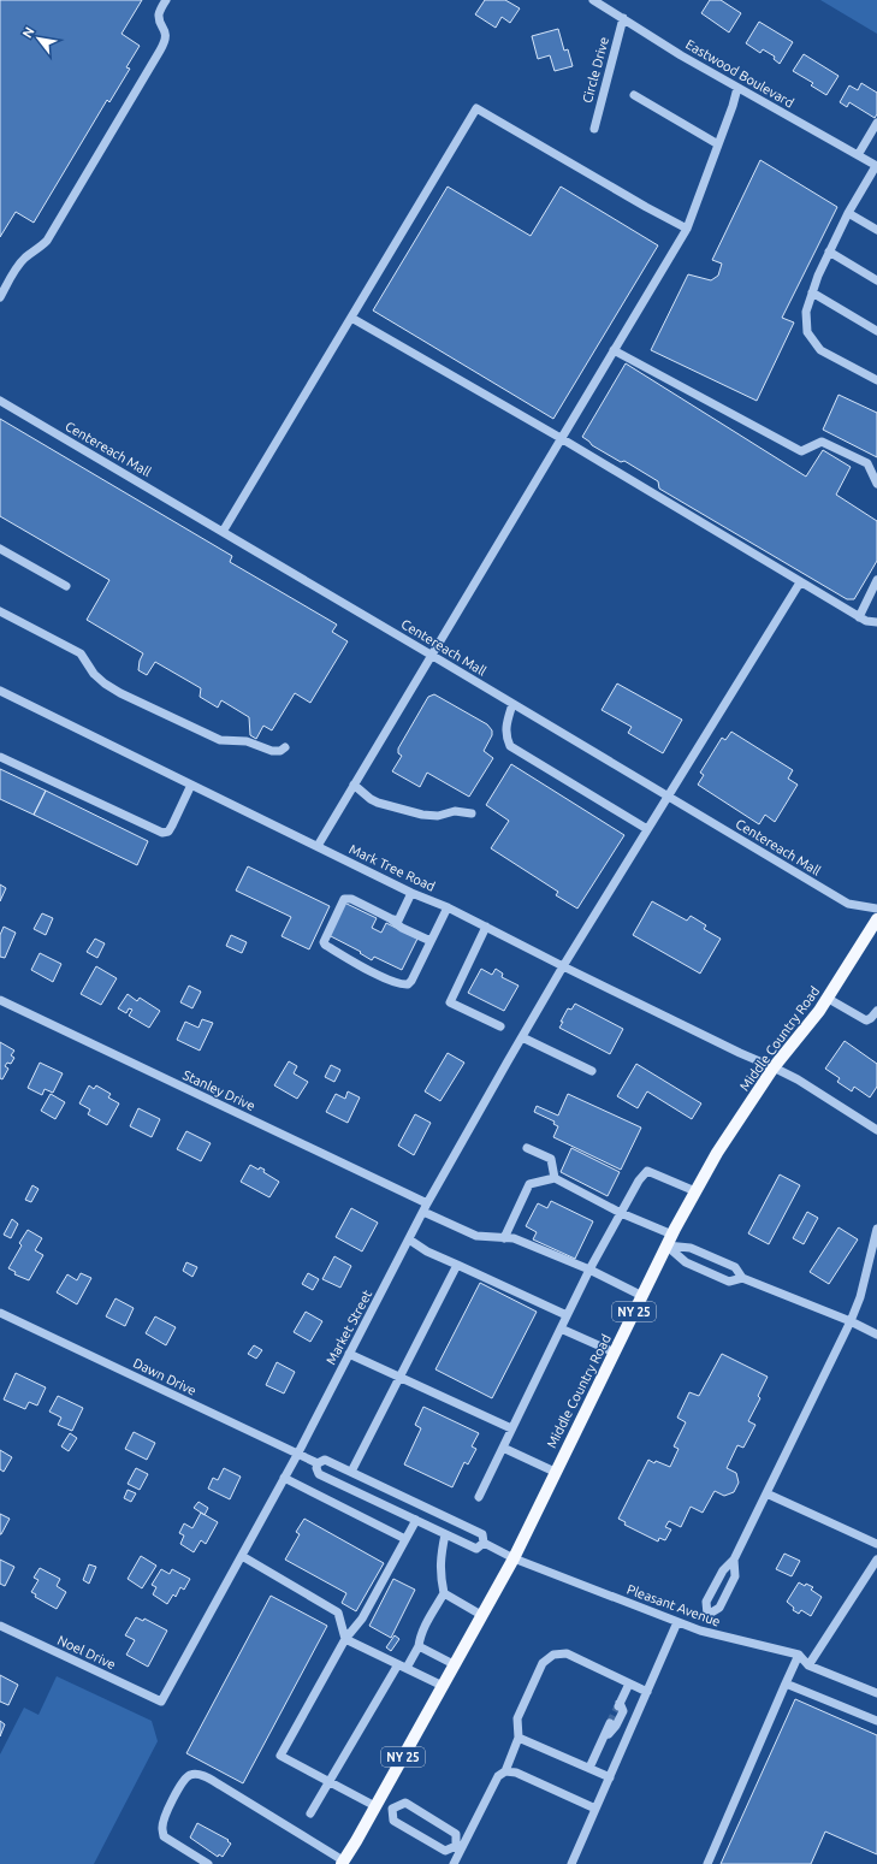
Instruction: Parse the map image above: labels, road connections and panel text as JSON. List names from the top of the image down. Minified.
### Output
{"streets":{"main road":["Middle Country Road","NY 25"],"street":["Circle Drive","Eastwood Boulevard","Centereach Mall","Mark Tree Road","Stanley Drive","Market Street","Dawn Drive","Pleasant Avenue","Noel Drive"]},"crossings":[["Circle Drive","Eastwood Boulevard"],["Centereach Mall","Market Street"],["Mark Tree Road","Middle Country Road"],["Mark Tree Road","Market Street"],["Middle Country Road","Stanley Drive"],["Middle Country Road","Dawn Drive"],["Middle Country Road","Pleasant Avenue"],["Stanley Drive","Market Street"],["Market Street","Dawn Drive"],["Market Street","Noel Drive"],["Dawn Drive","Pleasant Avenue"]],"north":"top left"}
